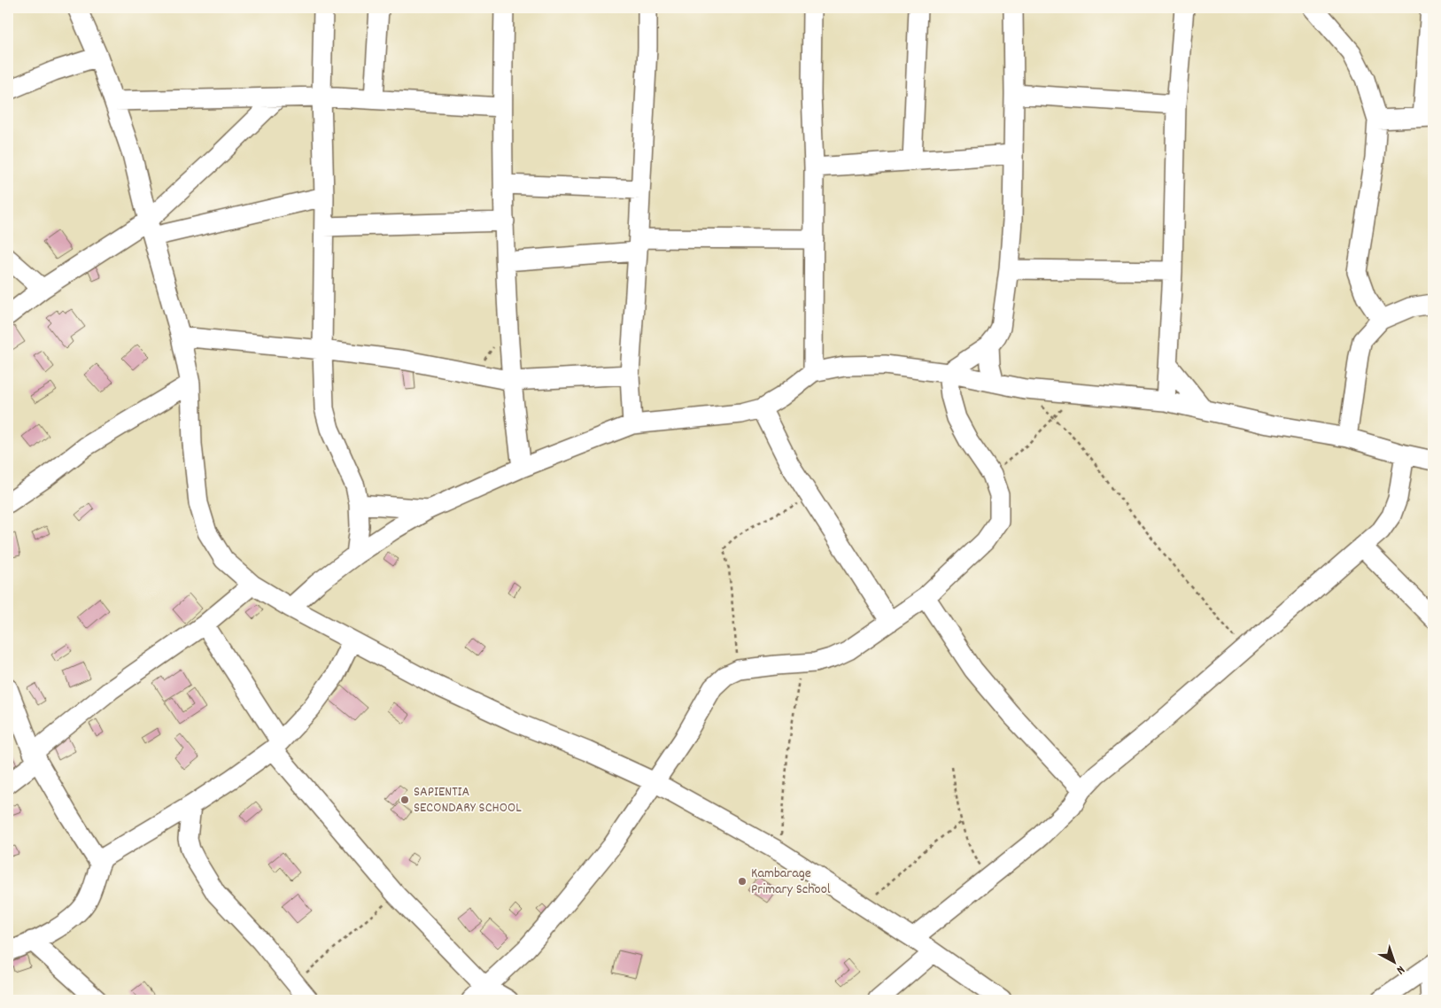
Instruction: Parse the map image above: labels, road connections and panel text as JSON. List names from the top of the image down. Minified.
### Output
{"places":["SAPIENTIA SECONDARY SCHOOL","Kambarage Primary School"],"north":"bottom right"}
